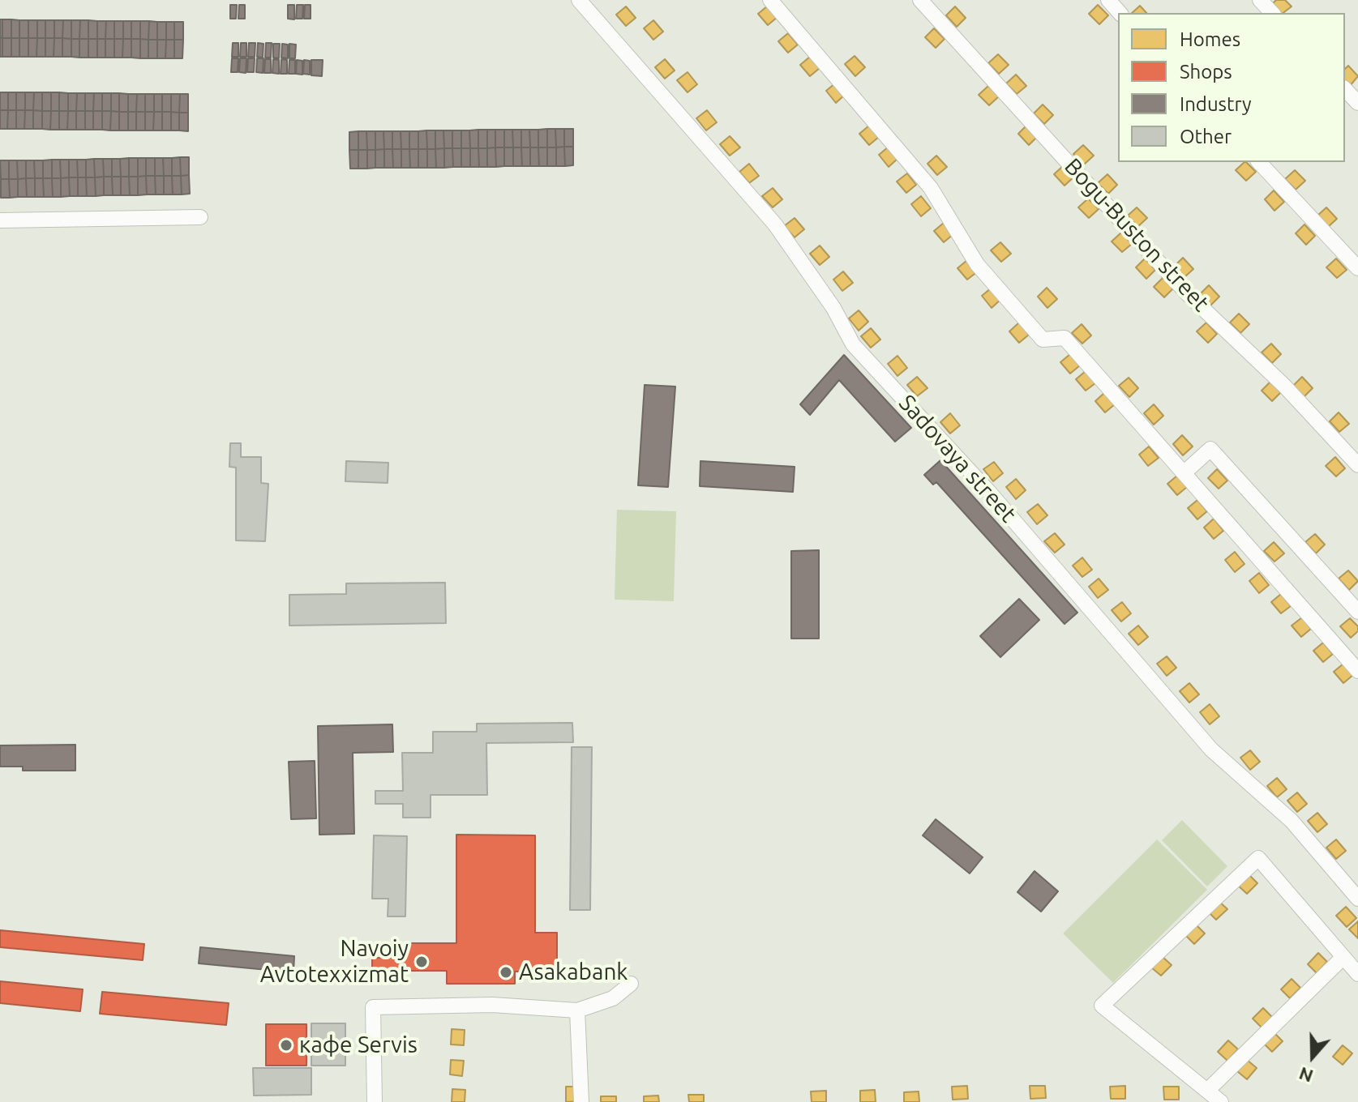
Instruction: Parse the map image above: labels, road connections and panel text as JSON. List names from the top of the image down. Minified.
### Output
{"streets":{"street":["Bogu-Buston street","Sadovaya street"]},"places":["Navoiy Avtotexxizmat","Asakabank","кафе Servis"],"legend":["Homes","Shops","Industry","Other"],"north":"bottom"}
